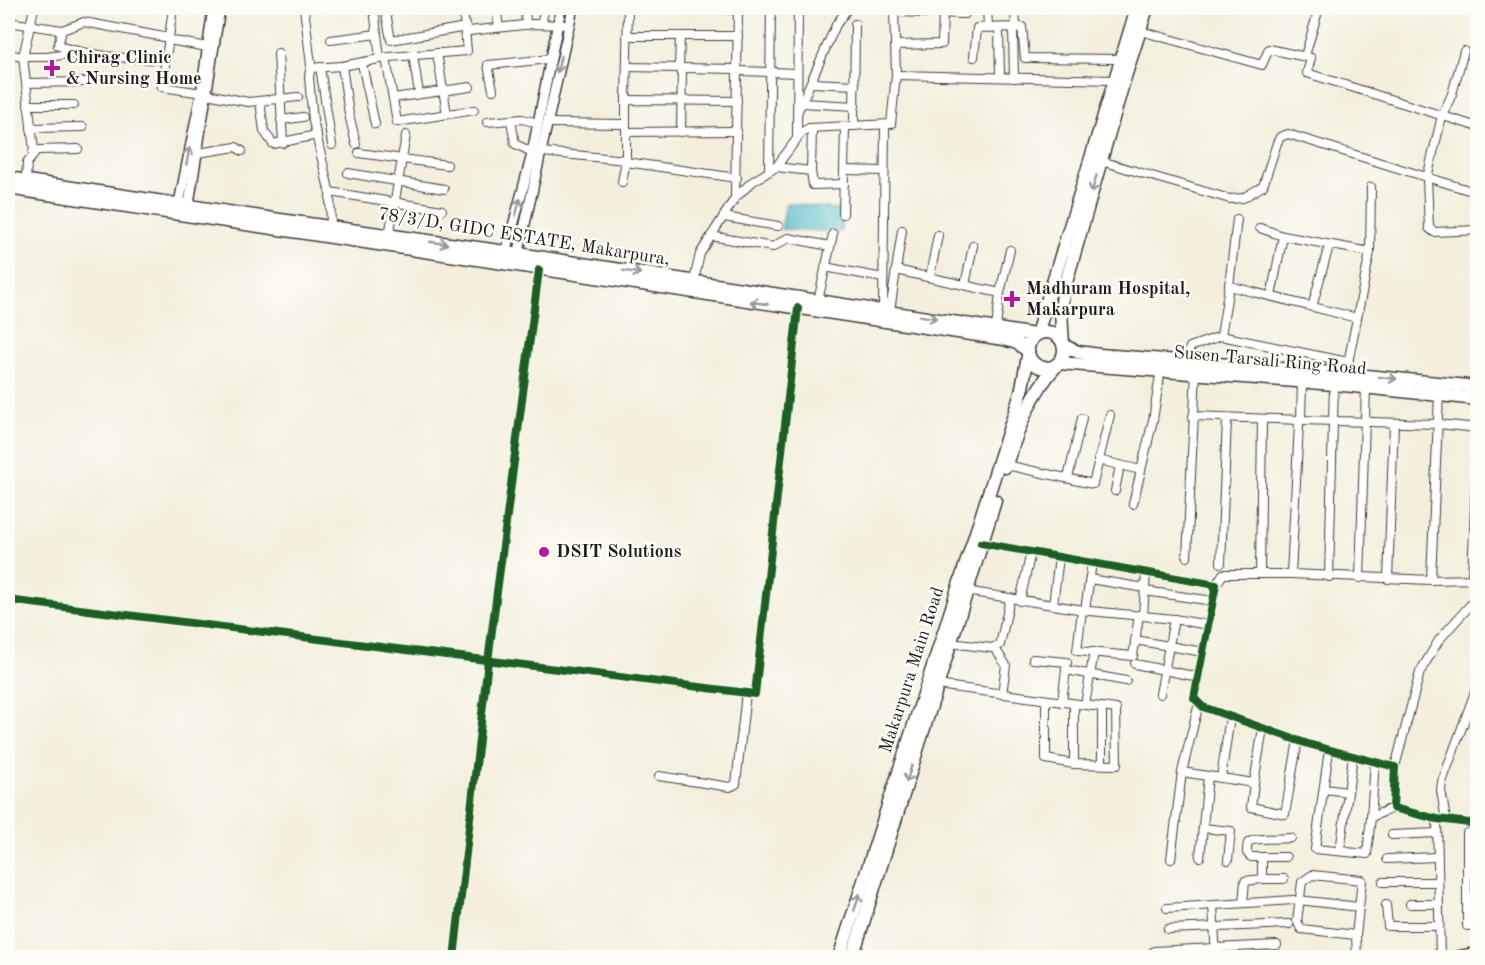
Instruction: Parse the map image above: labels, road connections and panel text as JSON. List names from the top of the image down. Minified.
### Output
{"streets":{"main road":["78/3/D, GIDC ESTATE, Makarpura,","Susen Tarsali Ring Road","Makarpura Main Road"]},"crossings":[["78/3/D, GIDC ESTATE, Makarpura,","Susen Tarsali Ring Road"]],"places":{"health":["Chirag Clinic & Nursing Home","Madhuram Hospital, Makarpura"],"other":["DSIT Solutions"]}}
